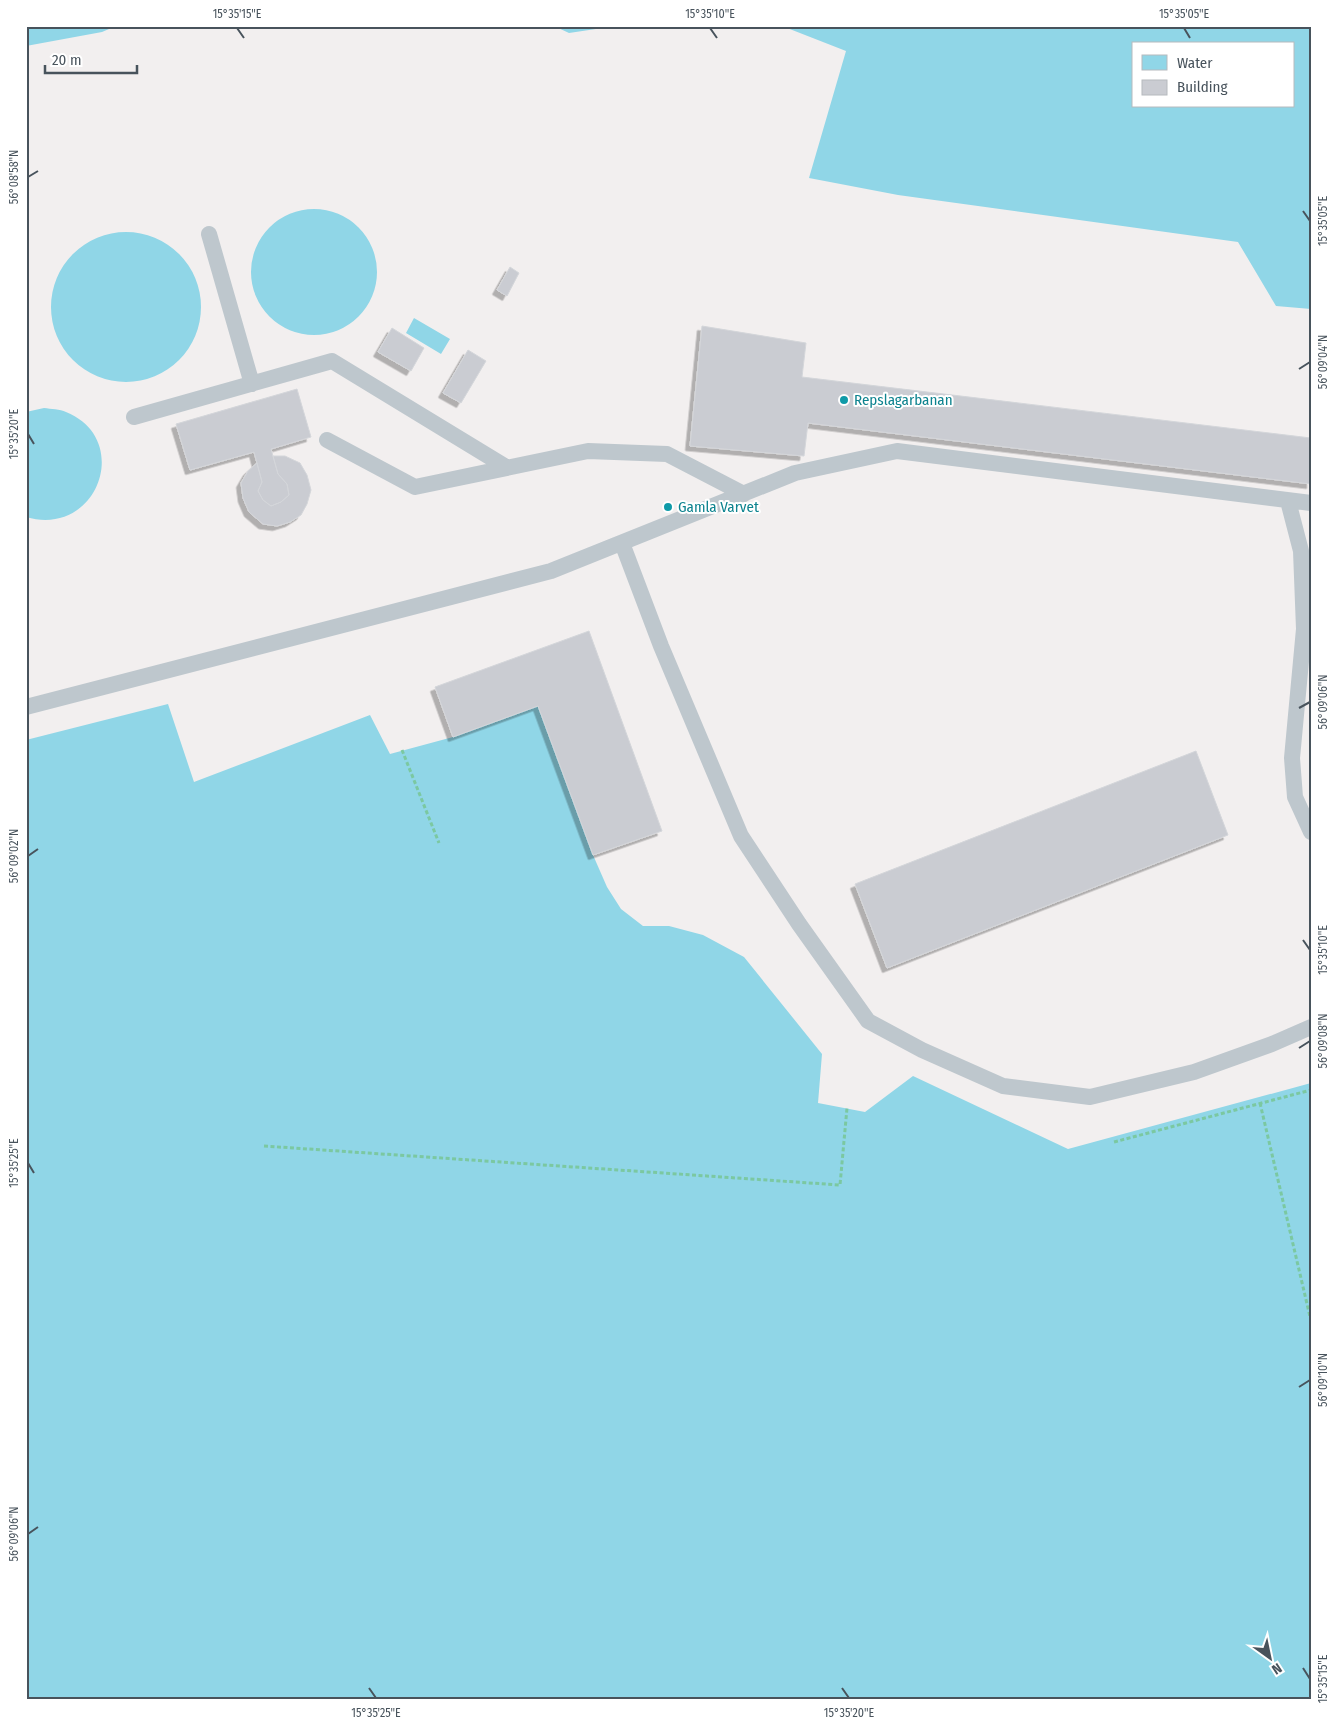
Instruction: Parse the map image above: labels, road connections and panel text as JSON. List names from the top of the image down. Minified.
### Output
{"places":["Repslagarbanan","Gamla Varvet"],"legend":["Water","Building"],"scale_bar":"20 m","north":"bottom right","coordinates":["15°35'15\"E","15°35'10\"E","15°35'05\"E","56°08'58\"N","56°09'04\"N","15°35'20\"E","56°09'06\"N","56°09'02\"N","56°09'08\"N","15°35'25\"E","56°09'10\"N"]}
